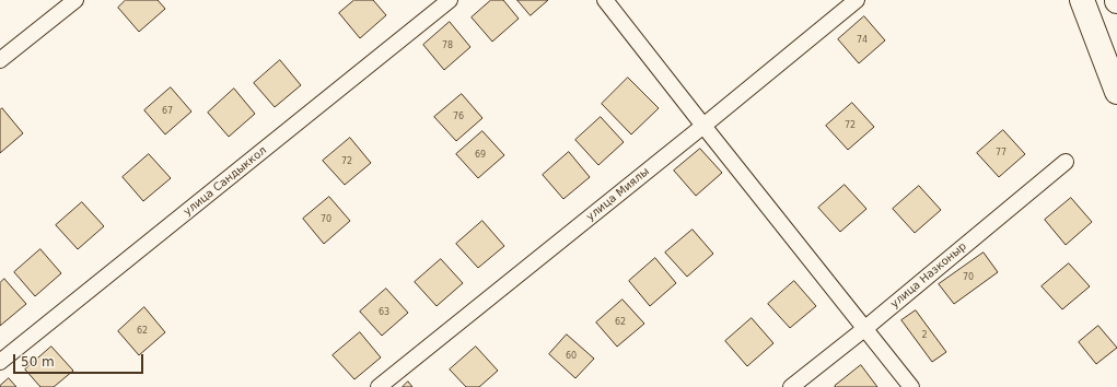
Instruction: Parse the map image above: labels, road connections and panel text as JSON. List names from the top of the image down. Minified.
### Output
{"streets":{"street":["улица Сандыккол","улица Миялы","улица Назконыр"]},"house_numbers":["74","78","67","76","72","77","69","72","70","70","63","62","62","2","60"],"scale_bar":"50 m"}
